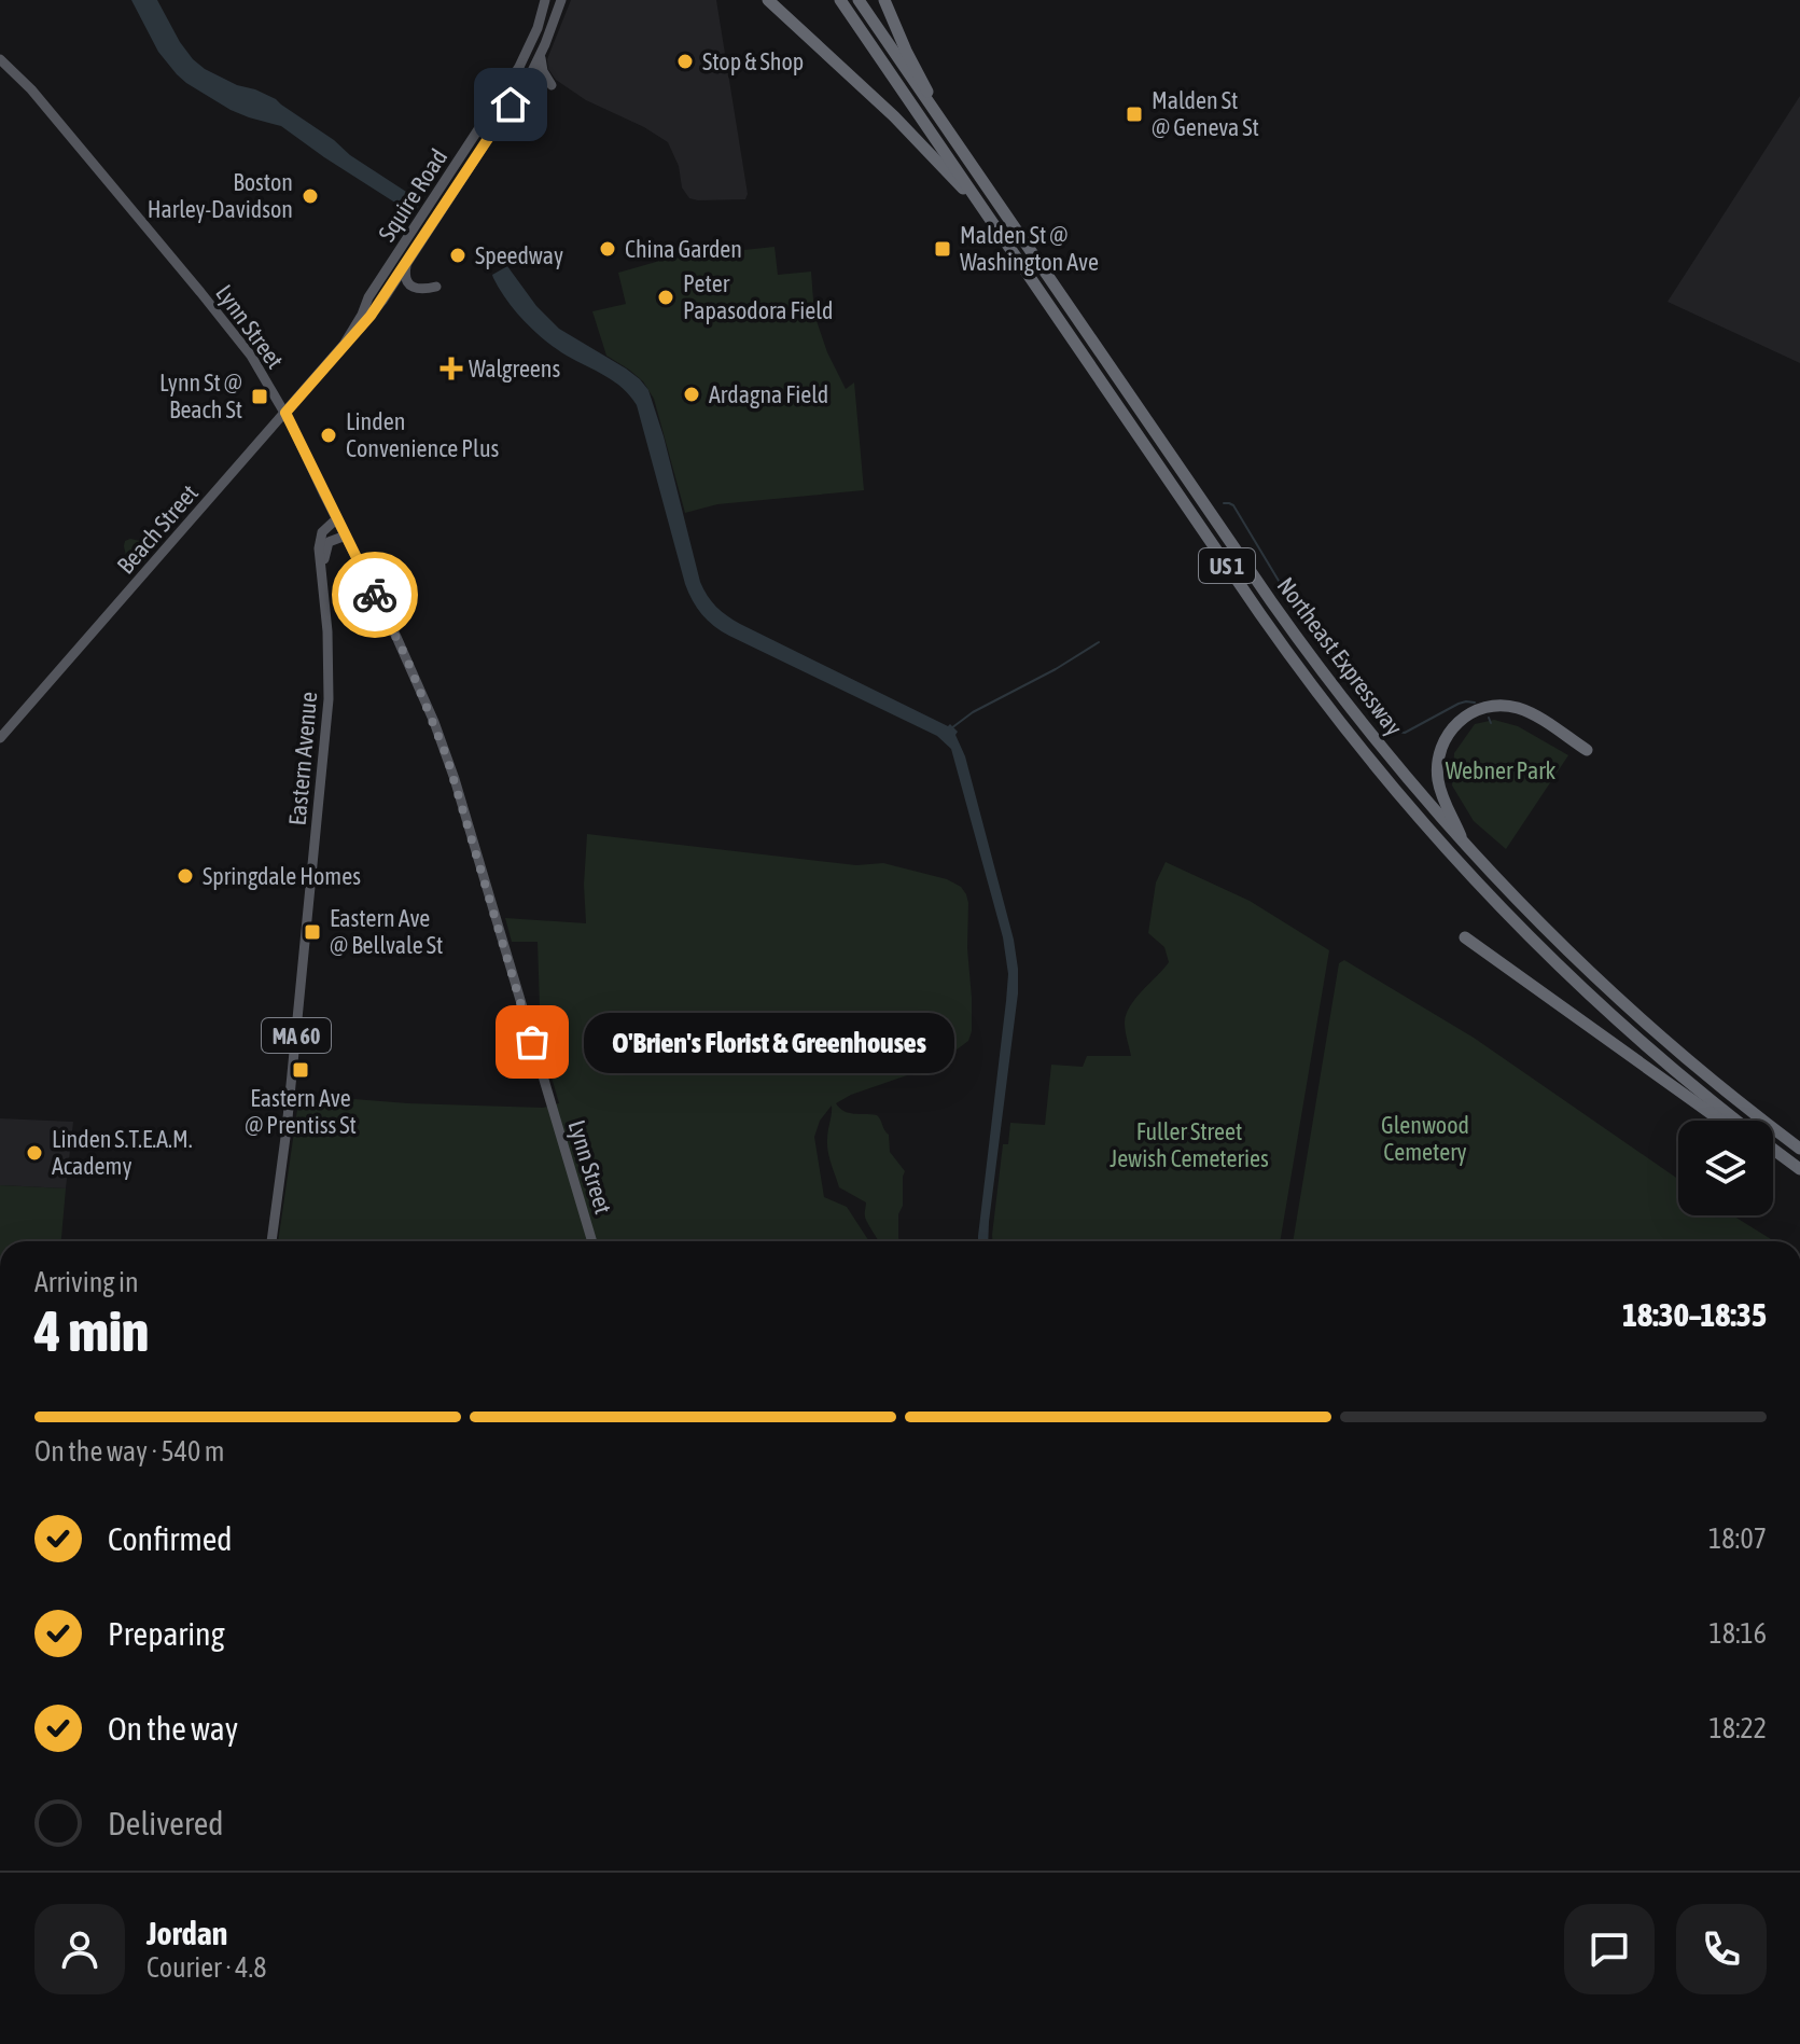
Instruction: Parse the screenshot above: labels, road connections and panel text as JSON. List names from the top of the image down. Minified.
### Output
{"streets":{"highway":["US 1","Northeast Expressway"],"main road":["Squire Road","Lynn Street","Beach Street","Eastern Avenue","MA 60"]},"crossings":[["Squire Road","Beach Street"],["Lynn Street","Beach Street"],["Lynn Street","Eastern Avenue"],["US 1","Northeast Expressway"]],"parks":["Webner Park","Glenwood Cemetery","Fuller Street Jewish Cemeteries"],"places":{"other":["Stop & Shop","Boston Harley-Davidson","China Garden","Speedway","Peter Papasodora Field","Ardagna Field","Linden Convenience Plus","Springdale Homes","O'Brien's Florist & Greenhouses","Linden S.T.E.A.M. Academy"],"transit":["Malden St @ Geneva St","Malden St @ Washington Ave","Lynn St @ Beach St","Eastern Ave @ Bellvale St","Eastern Ave @ Prentiss St"],"health":["Walgreens"]},"page":{"bubble":"O'Brien's Florist & Greenhouses","heading":["4 min","Arriving in","18:30–18:35"],"panel":["Jordan","Courier · 4.8"],"bar":"On the way · 540 m","list":[["Confirmed","18:07"],["Preparing","18:16"],["On the way","18:22"],"Delivered"]}}
